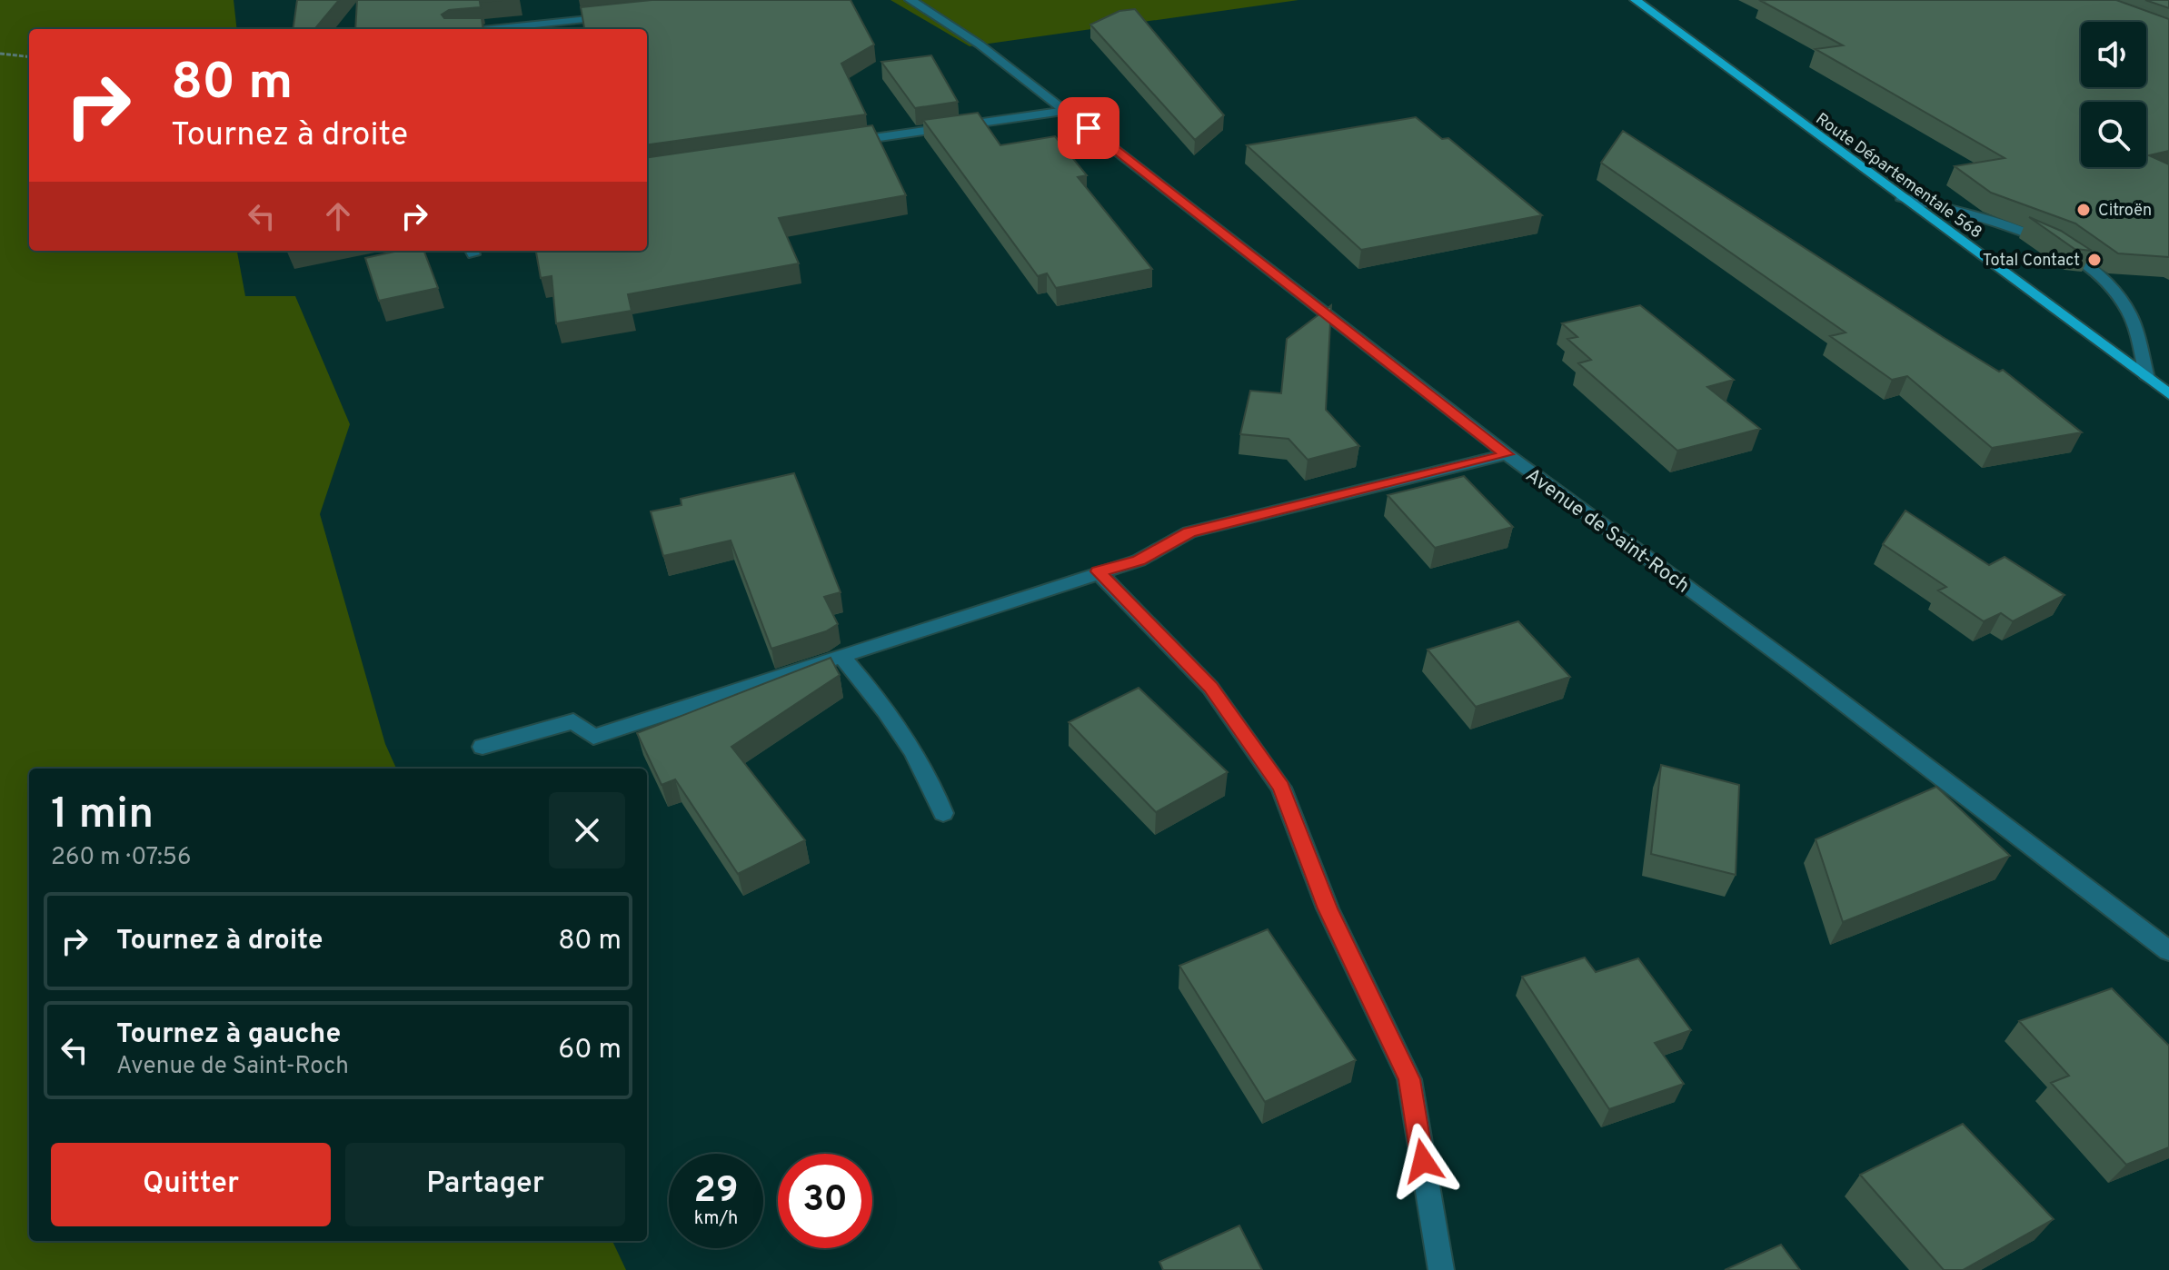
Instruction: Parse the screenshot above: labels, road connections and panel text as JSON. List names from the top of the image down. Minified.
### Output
{"streets":{"main road":["Route Départementale 568"],"street":["Avenue de Saint-Roch"]},"places":["Citroën","Total Contact"],"page":{"turn":["80 m","Tournez à droite"],"heading":["1 min","260 m · 07:56"],"list":[{"name":"Tournez à droite","value":"80 m"},{"name":"Tournez à gauche","note":"Avenue de Saint-Roch","value":"60 m"}],"buttons":["Quitter","Partager"],"speed":"29 km/h","limit":"30"}}
